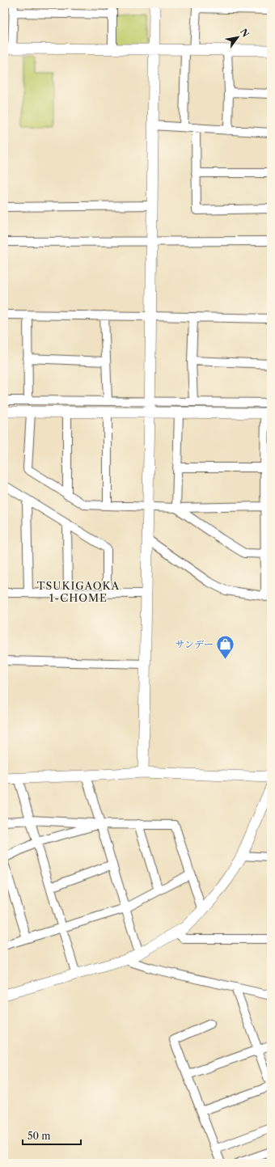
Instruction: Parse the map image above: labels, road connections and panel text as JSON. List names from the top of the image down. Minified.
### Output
{"districts":["TSUKIGAOKA 1-CHOME"],"places":{"shop":["サンデー"]},"scale_bar":"50 m","north":"top right"}
